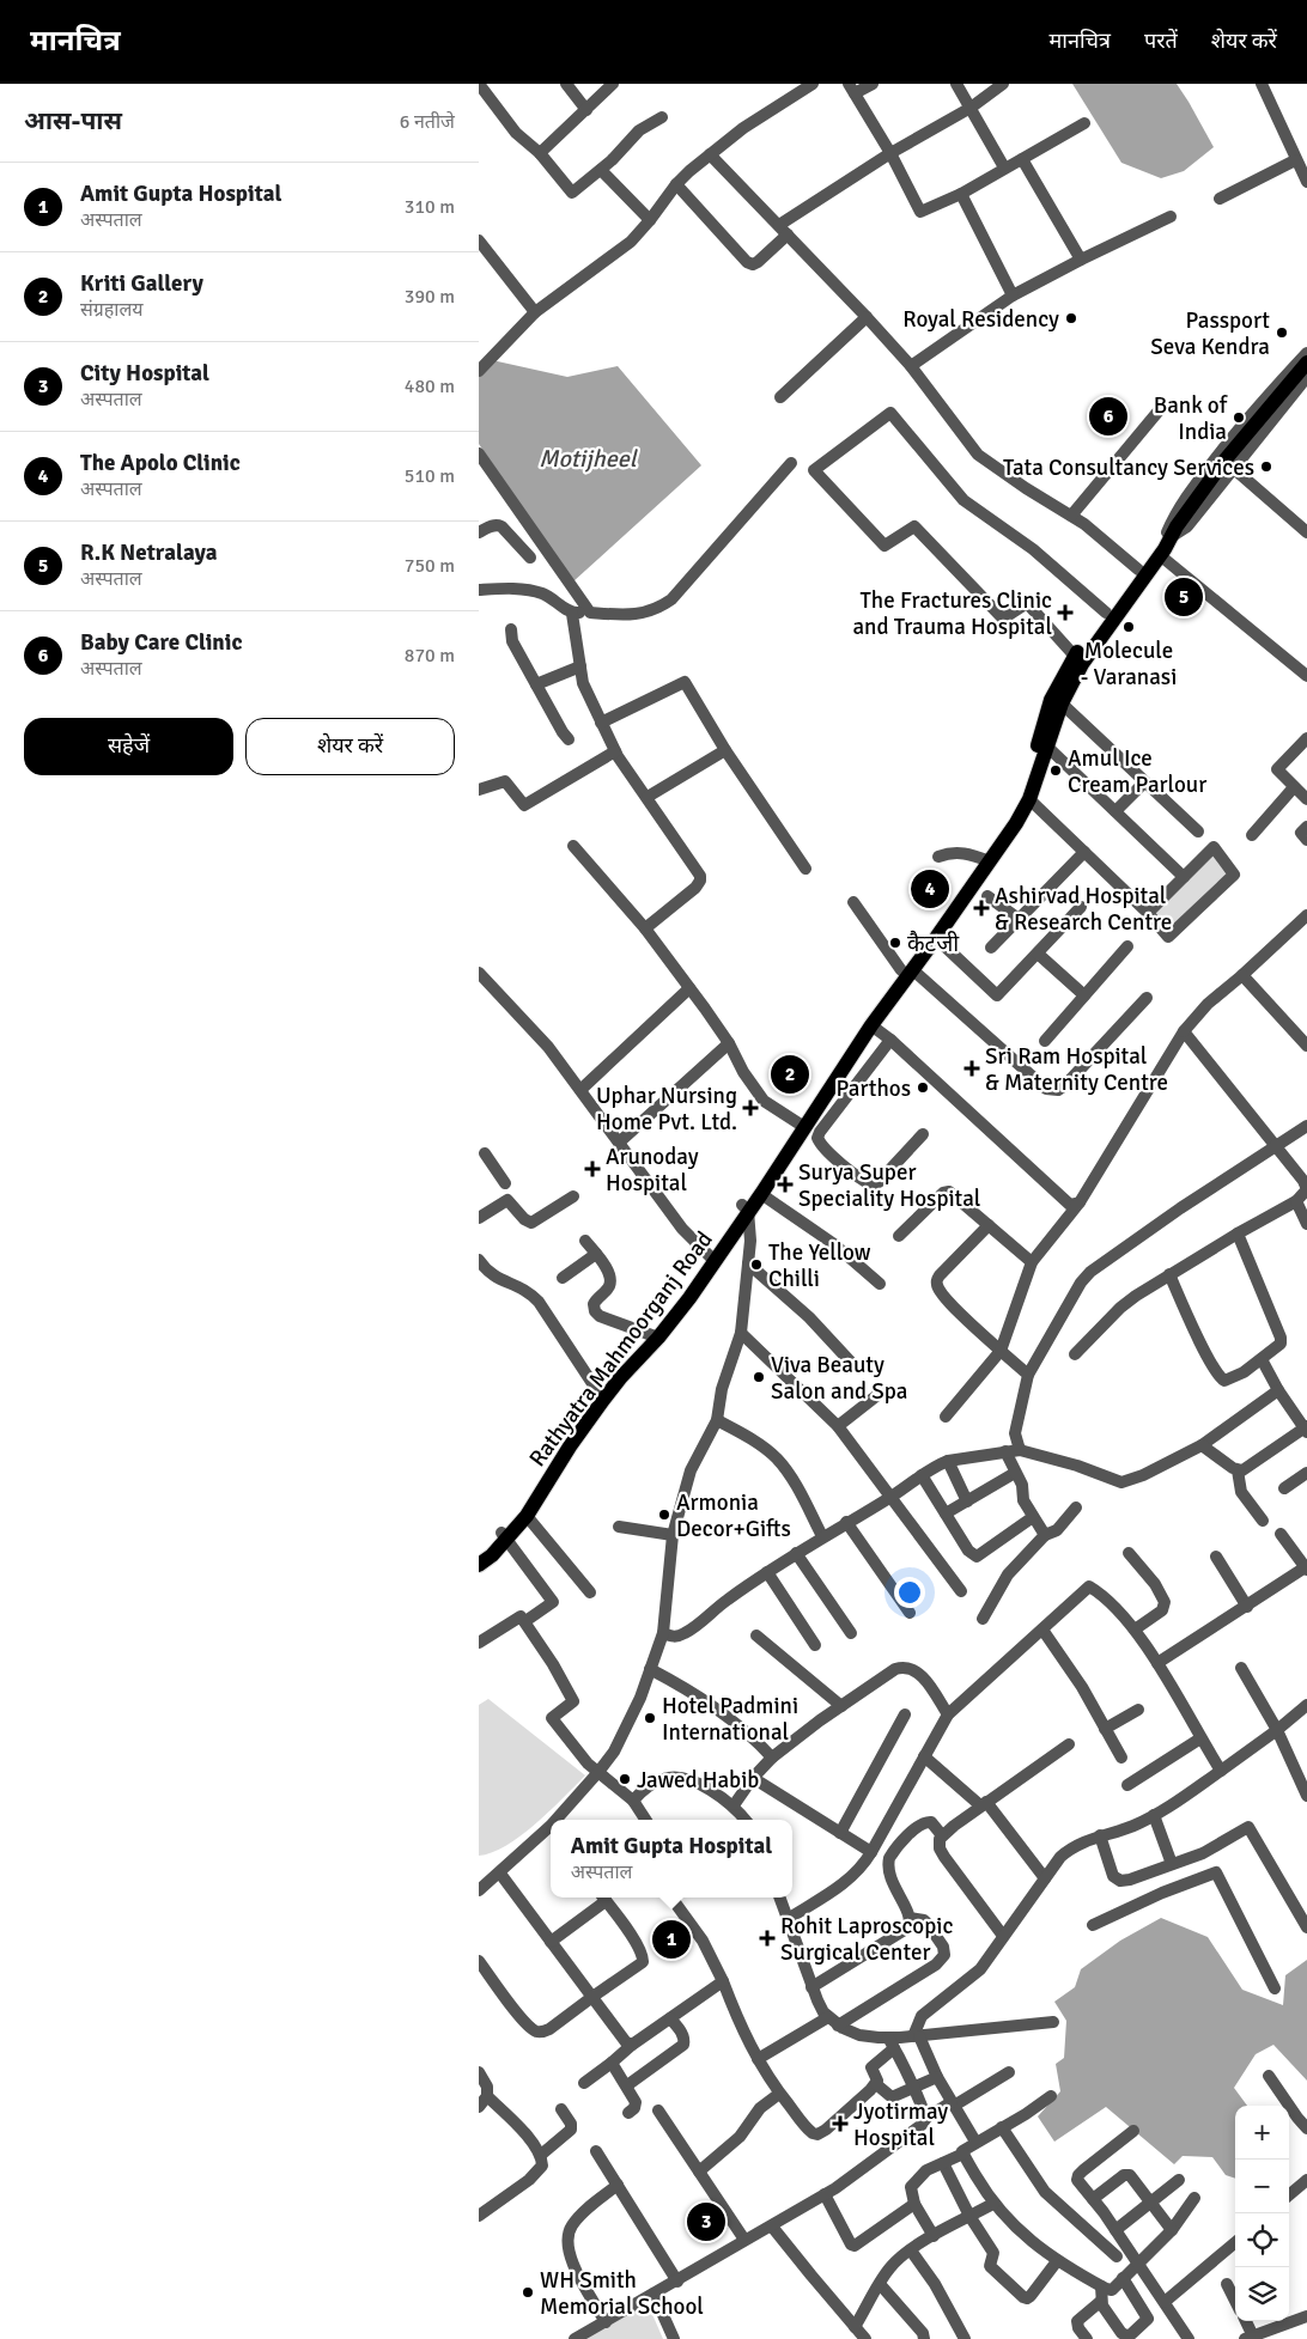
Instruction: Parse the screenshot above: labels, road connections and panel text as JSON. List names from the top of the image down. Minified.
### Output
{"streets":{"main road":["Rathyatra Mahmoorganj Road"]},"water":["Motijheel"],"places":{"other":["Royal Residency","Passport Seva Kendra","Bank of India","Tata Consultancy Services","Molecule - Varanasi","Amul Ice Cream Parlour","कैटजी","Parthos","The Yellow Chilli","Viva Beauty Salon and Spa","Armonia Decor+Gifts","Hotel Padmini International","Jawed Habib","WH Smith Memorial School"],"health":["The Fractures Clinic and Trauma Hospital","Ashirvad Hospital & Research Centre","Sri Ram Hospital & Maternity Centre","Uphar Nursing Home Pvt. Ltd.","Arunoday Hospital","Surya Super Speciality Hospital","Rohit Laproscopic Surgical Center","Jyotirmay Hospital"]},"page":{"header":"मानचित्र","nav":["मानचित्र","परतें","शेयर करें"],"heading":["आस-पास","6 नतीजे"],"list":[{"mark":"1","name":"Amit Gupta Hospital","note":"अस्पताल","value":"310 m"},{"mark":"2","name":"Kriti Gallery","note":"संग्रहालय","value":"390 m"},{"mark":"3","name":"City Hospital","note":"अस्पताल","value":"480 m"},{"mark":"4","name":"The Apolo Clinic","note":"अस्पताल","value":"510 m"},{"mark":"5","name":"R.K Netralaya","note":"अस्पताल","value":"750 m"},{"mark":"6","name":"Baby Care Clinic","note":"अस्पताल","value":"870 m"}],"pins":["6","5","4","2","1","3"],"buttons":["सहेजें","शेयर करें"],"popup":["Amit Gupta Hospital","अस्पताल"],"map_buttons":["+","−"]}}
